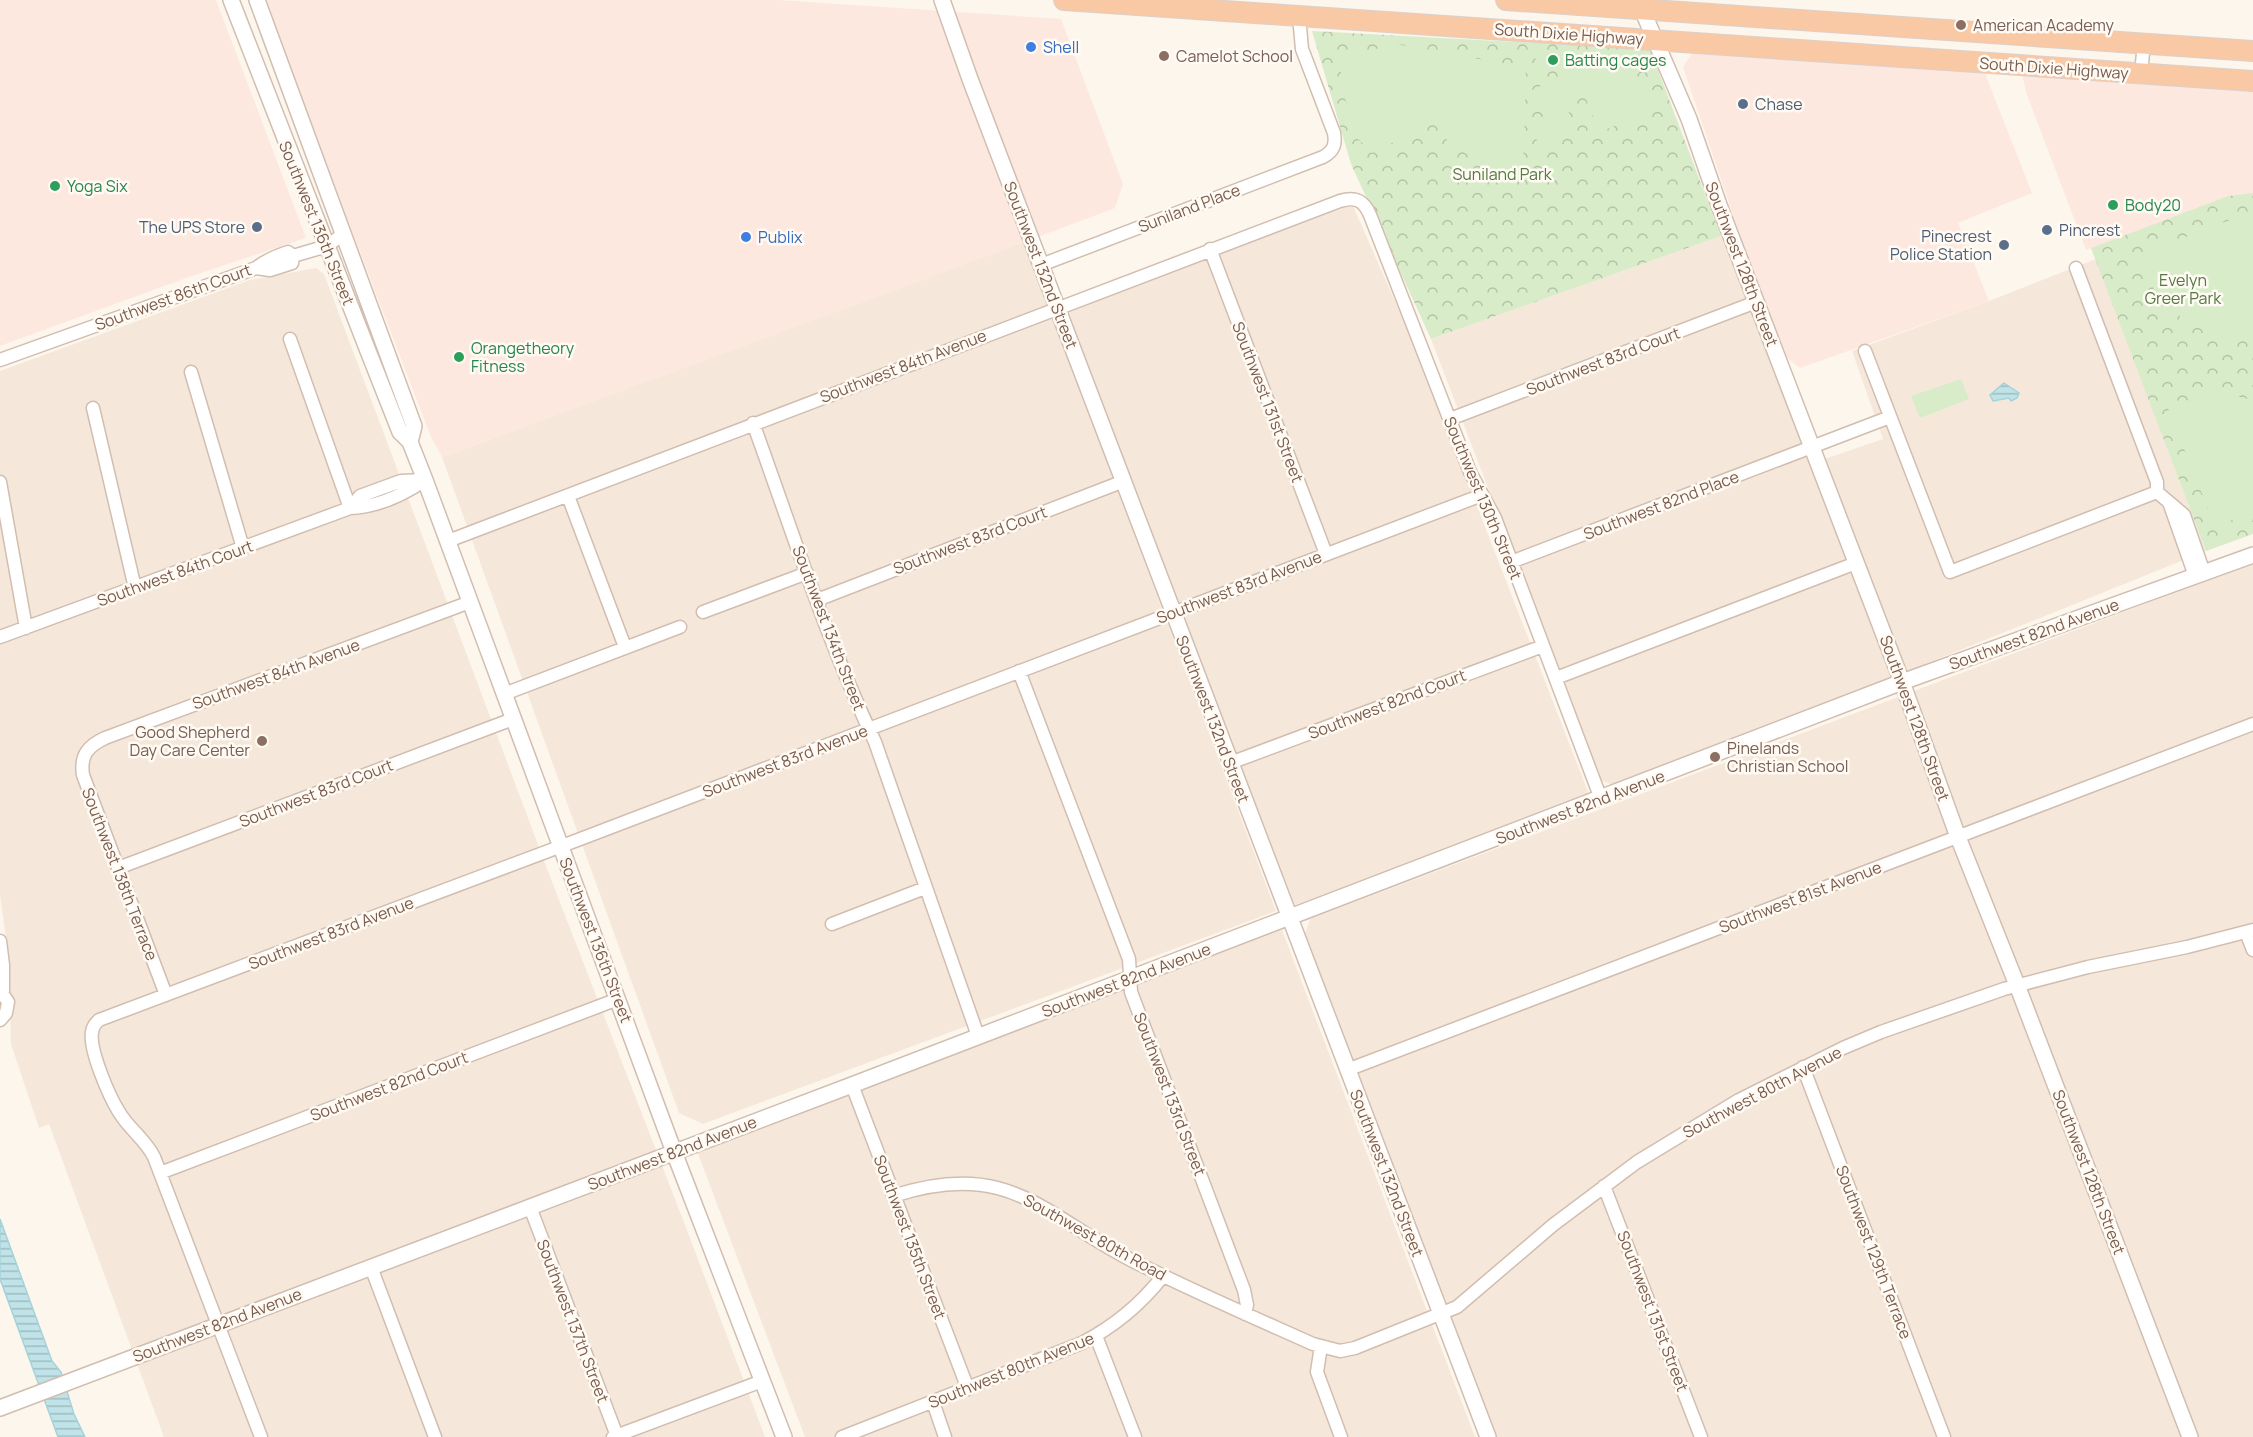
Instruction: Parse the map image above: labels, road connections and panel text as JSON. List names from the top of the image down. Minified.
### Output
{"streets":{"highway":["South Dixie Highway"],"street":["Suniland Place","Southwest 136th Street","Southwest 128th Street","Southwest 132nd Street","Southwest 86th Court","Southwest 83rd Court","Southwest 84th Avenue","Southwest 131st Street","Southwest 130th Street","Southwest 82nd Place","Southwest 84th Court","Southwest 83rd Avenue","Southwest 134th Street","Southwest 82nd Avenue","Southwest 82nd Court","Southwest 138th Terrace","Southwest 81st Avenue","Southwest 80th Avenue","Southwest 133rd Street","Southwest 135th Street","Southwest 80th Road","Southwest 129th Terrace","Southwest 137th Street"]},"crossings":[["South Dixie Highway","Suniland Place"],["South Dixie Highway","Southwest 128th Street"],["Suniland Place","Southwest 132nd Street"],["Southwest 136th Street","Southwest 86th Court"],["Southwest 136th Street","Southwest 83rd Court"],["Southwest 136th Street","Southwest 84th Avenue"],["Southwest 136th Street","Southwest 84th Court"],["Southwest 136th Street","Southwest 83rd Avenue"],["Southwest 136th Street","Southwest 82nd Avenue"],["Southwest 136th Street","Southwest 82nd Court"],["Southwest 128th Street","Southwest 83rd Court"],["Southwest 128th Street","Southwest 82nd Place"],["Southwest 128th Street","Southwest 82nd Avenue"],["Southwest 128th Street","Southwest 81st Avenue"],["Southwest 128th Street","Southwest 80th Avenue"],["Southwest 132nd Street","Southwest 83rd Court"],["Southwest 132nd Street","Southwest 84th Avenue"],["Southwest 132nd Street","Southwest 83rd Avenue"],["Southwest 132nd Street","Southwest 82nd Avenue"],["Southwest 132nd Street","Southwest 82nd Court"],["Southwest 132nd Street","Southwest 81st Avenue"],["Southwest 132nd Street","Southwest 80th Avenue"],["Southwest 83rd Court","Southwest 130th Street"],["Southwest 83rd Court","Southwest 134th Street"],["Southwest 83rd Court","Southwest 138th Terrace"],["Southwest 84th Avenue","Southwest 131st Street"],["Southwest 84th Avenue","Southwest 130th Street"],["Southwest 84th Avenue","Southwest 134th Street"],["Southwest 84th Avenue","Southwest 138th Terrace"],["Southwest 131st Street","Southwest 83rd Avenue"],["Southwest 131st Street","Southwest 80th Avenue"],["Southwest 130th Street","Southwest 82nd Place"],["Southwest 130th Street","Southwest 83rd Avenue"],["Southwest 130th Street","Southwest 82nd Avenue"],["Southwest 130th Street","Southwest 82nd Court"],["Southwest 83rd Avenue","Southwest 134th Street"],["Southwest 83rd Avenue","Southwest 82nd Court"],["Southwest 83rd Avenue","Southwest 138th Terrace"],["Southwest 83rd Avenue","Southwest 133rd Street"],["Southwest 134th Street","Southwest 82nd Avenue"],["Southwest 82nd Avenue","Southwest 133rd Street"],["Southwest 82nd Avenue","Southwest 135th Street"],["Southwest 82nd Avenue","Southwest 137th Street"],["Southwest 80th Avenue","Southwest 135th Street"],["Southwest 80th Avenue","Southwest 80th Road"],["Southwest 80th Avenue","Southwest 129th Terrace"],["Southwest 133rd Street","Southwest 80th Road"],["Southwest 135th Street","Southwest 80th Road"]],"parks":["Suniland Park","Evelyn Greer Park"],"places":["American Academy","Shell","Camelot School","Batting cages","Chase","Yoga Six","Body20","The UPS Store","Pincrest","Publix","Pinecrest Police Station","Orangetheory Fitness","Good Shepherd Day Care Center","Pinelands Christian School"]}
